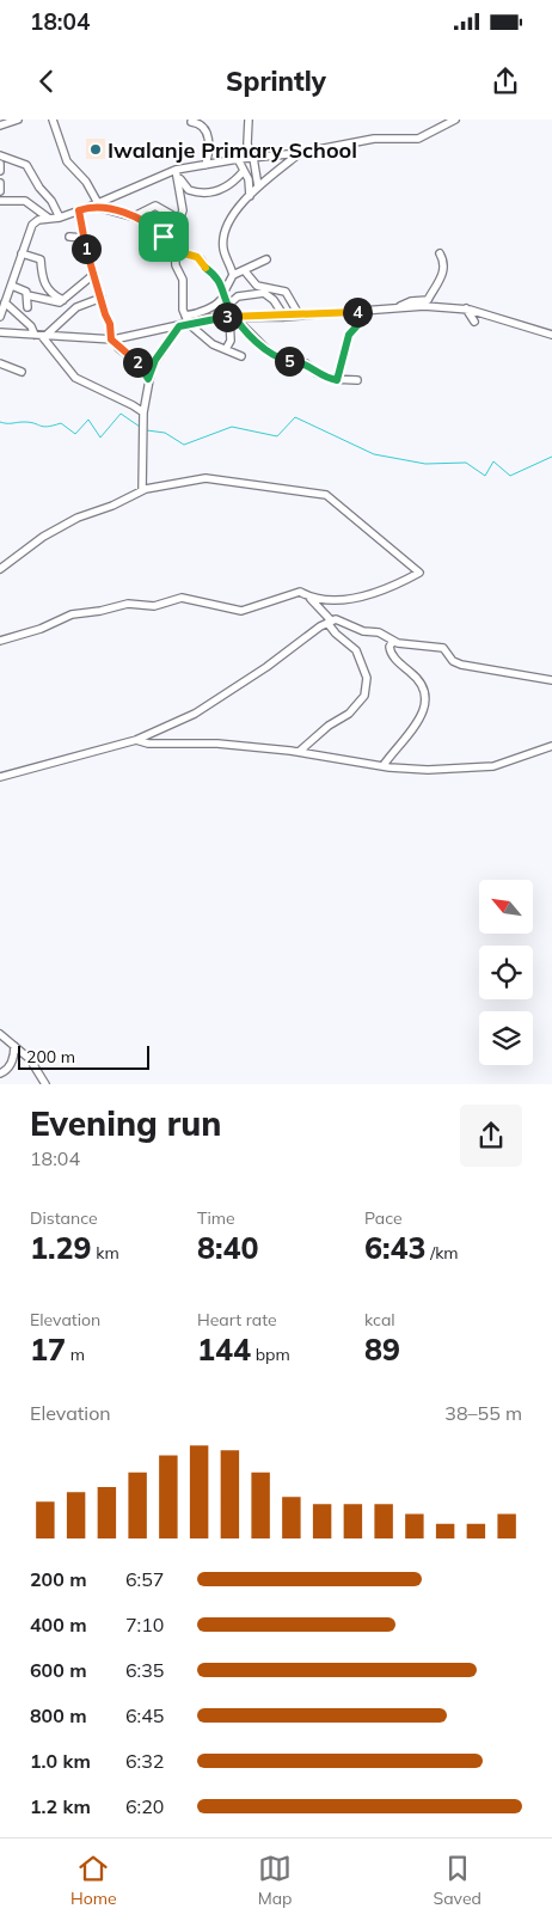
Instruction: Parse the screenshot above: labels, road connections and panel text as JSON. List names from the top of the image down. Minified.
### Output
{"places":["Iwalanje Primary School"],"scale_bar":"200 m","north":"top left","page":{"status":"18:04","header":"Sprintly","pins":["1","4","3","5","2"],"scale":"200 m","heading":["Evening run","18:04"],"stats":[["Distance","1.29 km"],["Time","8:40"],["Pace","6:43 /km"],["Elevation","17 m"],["Heart rate","144 bpm"],["kcal","89"]],"chart":["Elevation","38–55 m"],"list":[{"name":"200 m","note":"6:57"},{"name":"400 m","note":"7:10"},{"name":"600 m","note":"6:35"},{"name":"800 m","note":"6:45"},{"name":"1.0 km","note":"6:32"},{"name":"1.2 km","note":"6:20"}],"tabs":["Home","Map","Saved"]}}
